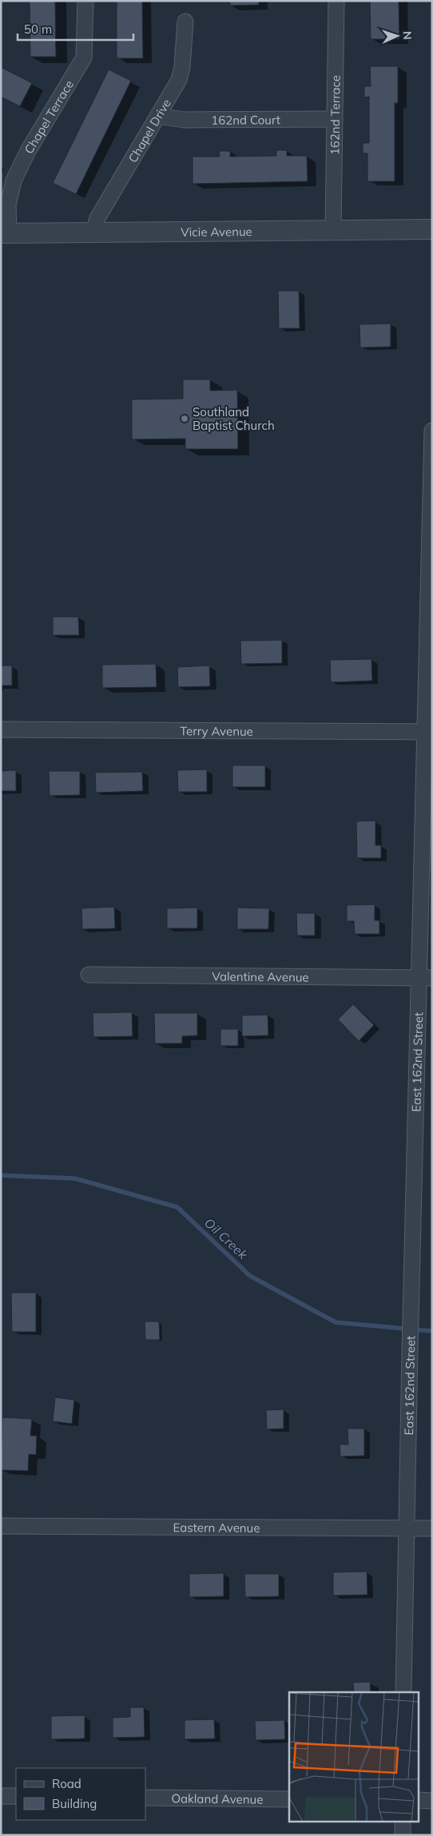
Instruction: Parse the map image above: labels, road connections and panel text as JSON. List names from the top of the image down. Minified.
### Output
{"streets":{"street":["162nd Terrace","Chapel Terrace","162nd Court","Chapel Drive","Vicie Avenue","Terry Avenue","Valentine Avenue","East 162nd Street","Eastern Avenue","Oakland Avenue"]},"crossings":[["162nd Terrace","162nd Court"],["162nd Terrace","Vicie Avenue"],["Chapel Terrace","Vicie Avenue"],["162nd Court","Chapel Drive"],["Chapel Drive","Vicie Avenue"],["Terry Avenue","East 162nd Street"],["Valentine Avenue","East 162nd Street"],["East 162nd Street","Eastern Avenue"]],"water":["Oil Creek"],"places":["Southland Baptist Church"],"legend":["Road","Building"],"scale_bar":"50 m","north":"right"}
